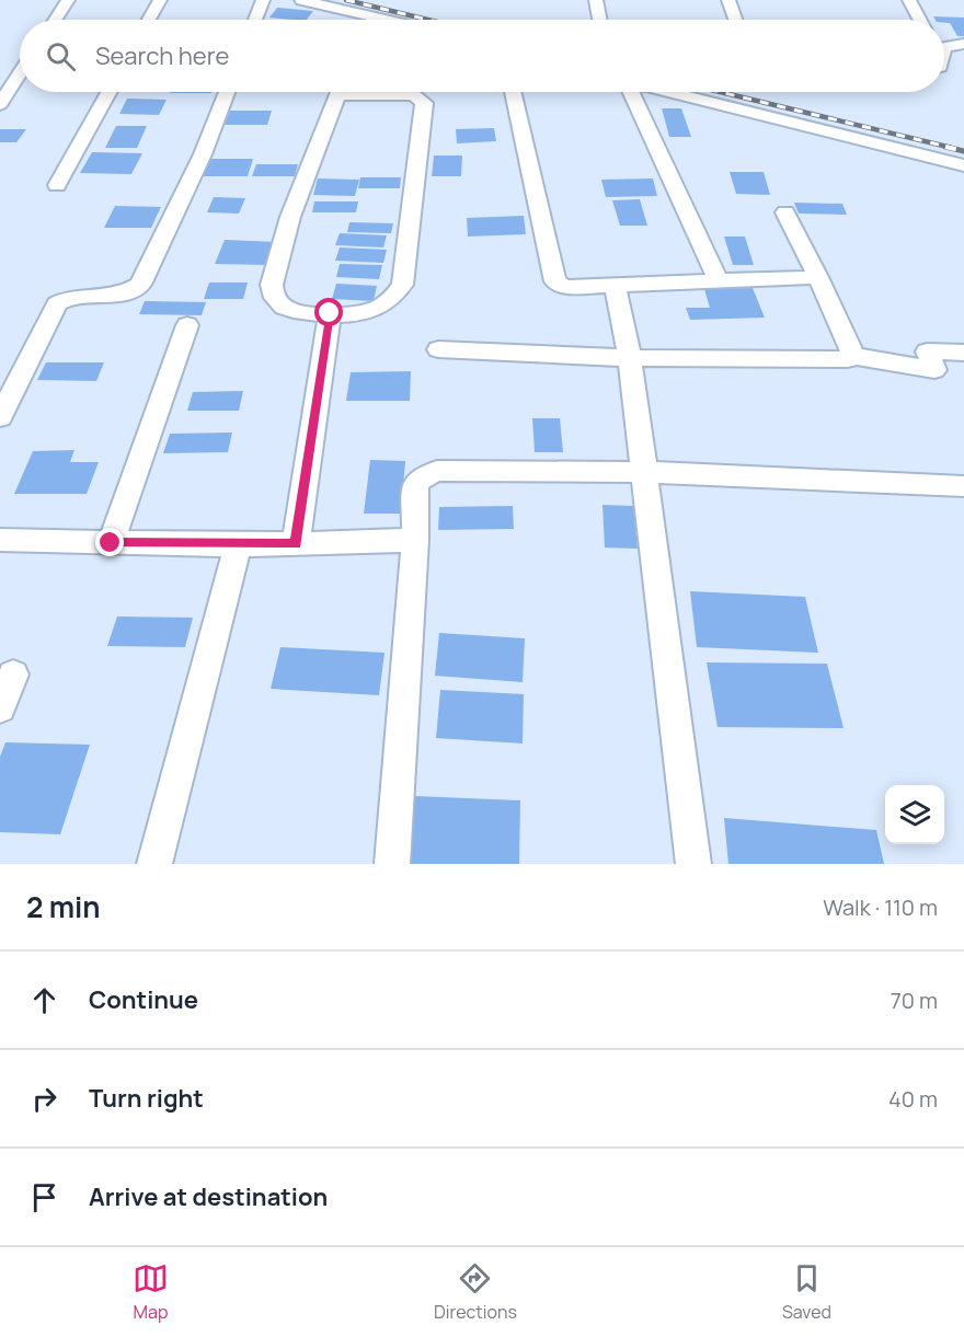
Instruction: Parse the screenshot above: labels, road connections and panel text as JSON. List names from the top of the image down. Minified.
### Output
{"page":{"search":"Search here","heading":["2 min","Walk · 110 m"],"list":[["Continue","70 m"],["Turn right","40 m"],"Arrive at destination"],"nav":["Map","Directions","Saved"]}}
